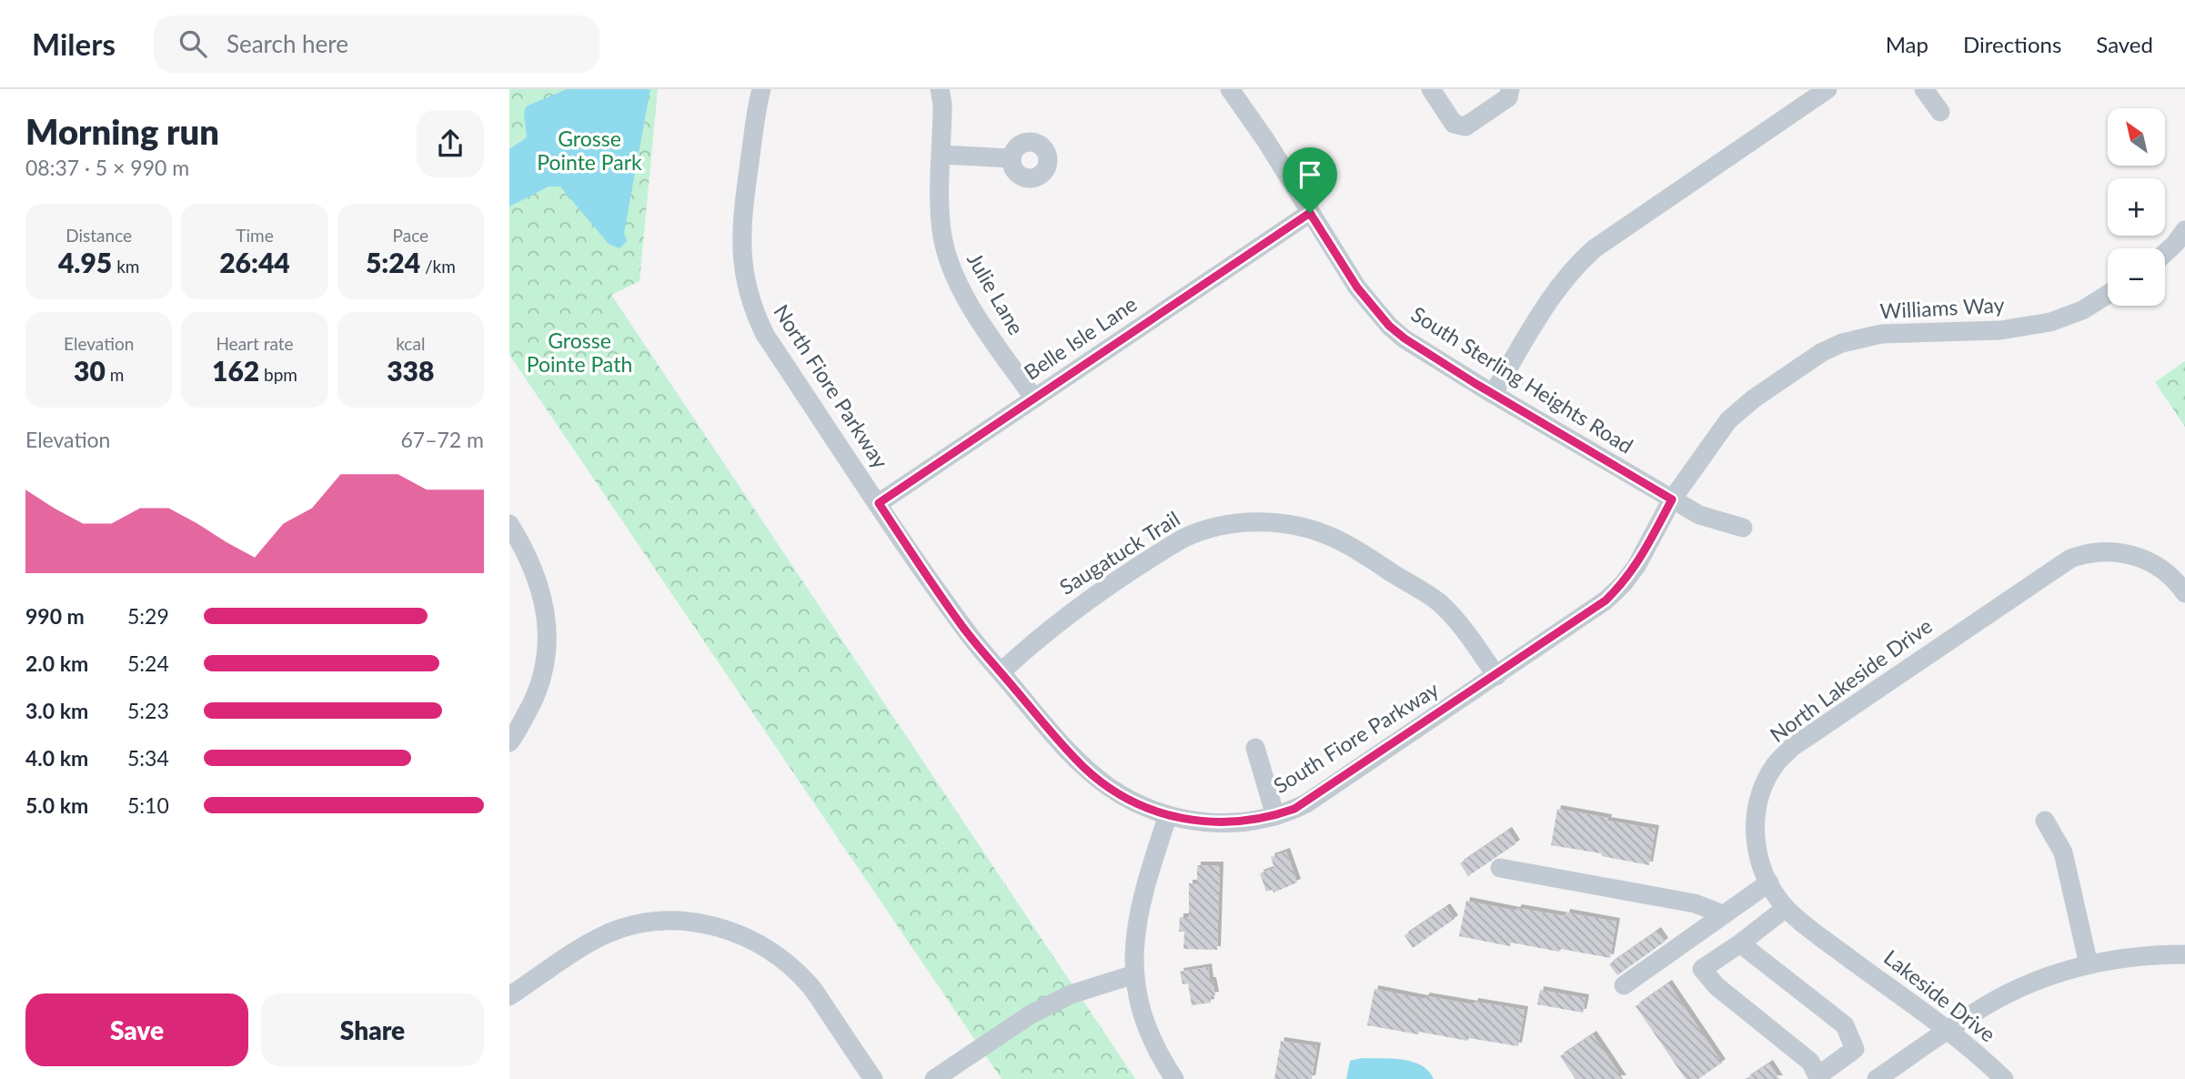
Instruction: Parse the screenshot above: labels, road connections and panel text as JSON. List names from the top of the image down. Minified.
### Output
{"streets":{"street":["Julie Lane","Williams Way","Belle Isle Lane","South Sterling Heights Road","North Fiore Parkway","Saugatuck Trail","North Lakeside Drive","South Fiore Parkway","Lakeside Drive"]},"crossings":[["Julie Lane","Belle Isle Lane"],["Williams Way","South Sterling Heights Road"],["Williams Way","South Fiore Parkway"],["Belle Isle Lane","South Sterling Heights Road"],["Belle Isle Lane","North Fiore Parkway"],["South Sterling Heights Road","South Fiore Parkway"],["North Fiore Parkway","South Fiore Parkway"],["Saugatuck Trail","South Fiore Parkway"],["North Lakeside Drive","Lakeside Drive"]],"parks":["Grosse Pointe Park","Grosse Pointe Path"],"north":"top left","page":{"header":"Milers","search":"Search here","nav":["Map","Directions","Saved"],"heading":["Morning run","08:37 · 5 × 990 m"],"map_buttons":["+","−"],"stats":[["Distance","4.95 km"],["Time","26:44"],["Pace","5:24 /km"],["Elevation","30 m"],["Heart rate","162 bpm"],["kcal","338"]],"chart":["Elevation","67–72 m"],"list":[{"name":"990 m","note":"5:29"},{"name":"2.0 km","note":"5:24"},{"name":"3.0 km","note":"5:23"},{"name":"4.0 km","note":"5:34"},{"name":"5.0 km","note":"5:10"}],"buttons":["Save","Share"]}}
